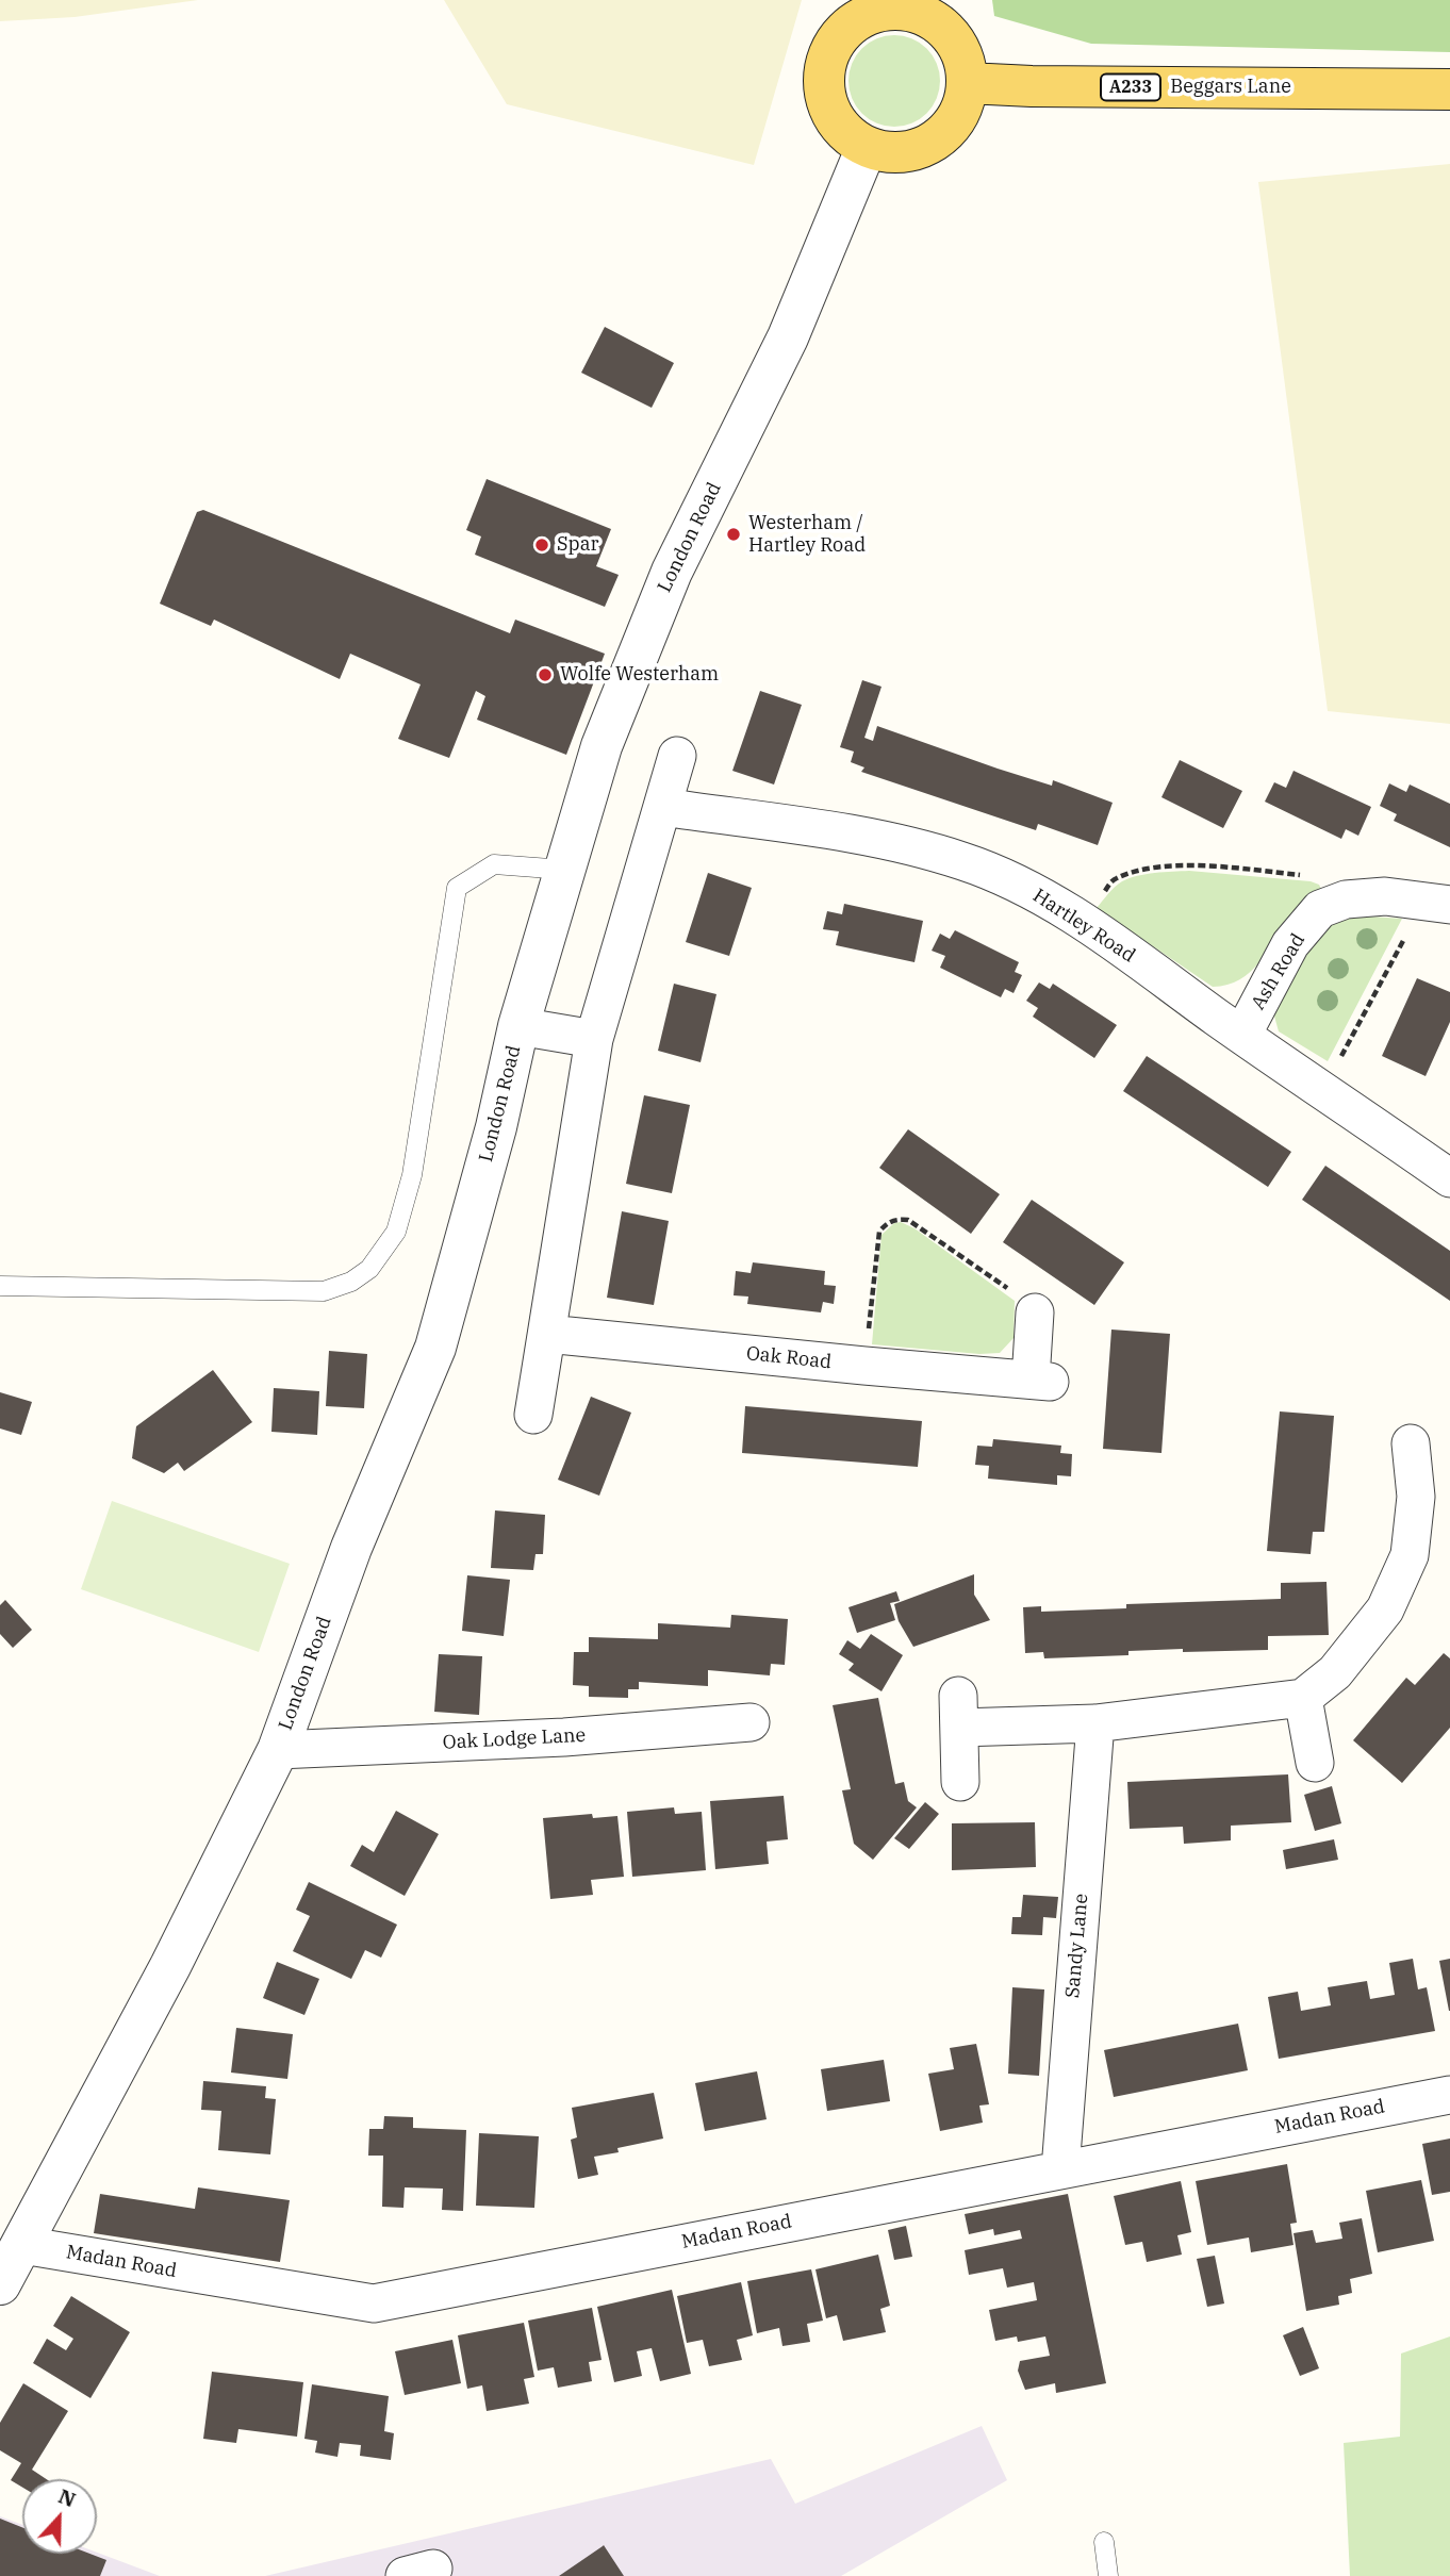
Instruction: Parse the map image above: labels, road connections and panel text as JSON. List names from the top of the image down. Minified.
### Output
{"streets":{"main road":["A233","Beggars Lane"],"street":["London Road","Hartley Road","Ash Road","Oak Road","Oak Lodge Lane","Sandy Lane","Madan Road"]},"crossings":[["Beggars Lane","London Road"],["London Road","Oak Lodge Lane"],["London Road","Madan Road"],["Hartley Road","Ash Road"],["Sandy Lane","Madan Road"]],"places":["Westerham / Hartley Road","Spar","Wolfe Westerham"],"north":"top"}
